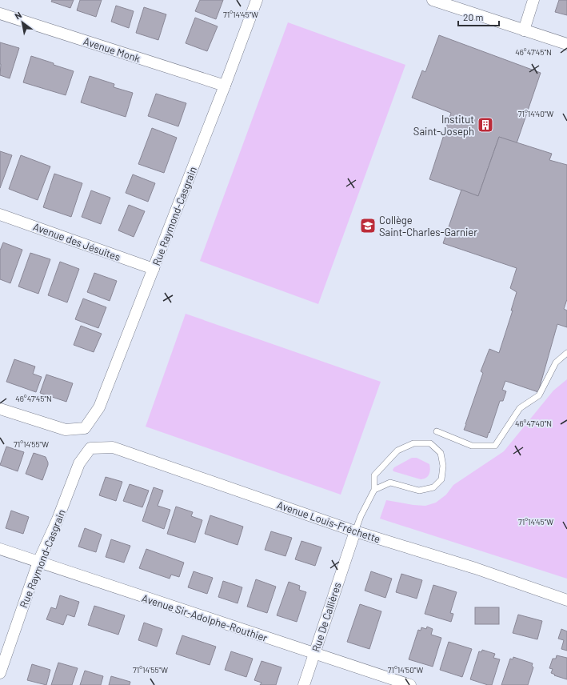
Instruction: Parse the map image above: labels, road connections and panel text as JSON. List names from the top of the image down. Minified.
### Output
{"streets":{"street":["Avenue Monk","Rue Raymond-Casgrain","Avenue des Jésuites","Avenue Louis-Fréchette","Rue De Callières","Avenue Sir-Adolphe-Routhier"]},"crossings":[["Avenue Monk","Rue Raymond-Casgrain"],["Rue Raymond-Casgrain","Avenue des Jésuites"],["Rue Raymond-Casgrain","Avenue Louis-Fréchette"],["Rue Raymond-Casgrain","Avenue Sir-Adolphe-Routhier"],["Avenue Louis-Fréchette","Rue De Callières"],["Rue De Callières","Avenue Sir-Adolphe-Routhier"]],"places":{"building":["Institut Saint-Joseph"],"school or university":["Collège Saint-Charles-Garnier"]},"scale_bar":"20 m","north":"top left","coordinates":["71°14'45\"W","46°47'45\"N","71°14'40\"W","46°47'40\"N","71°14'55\"W","71°14'50\"W"]}
